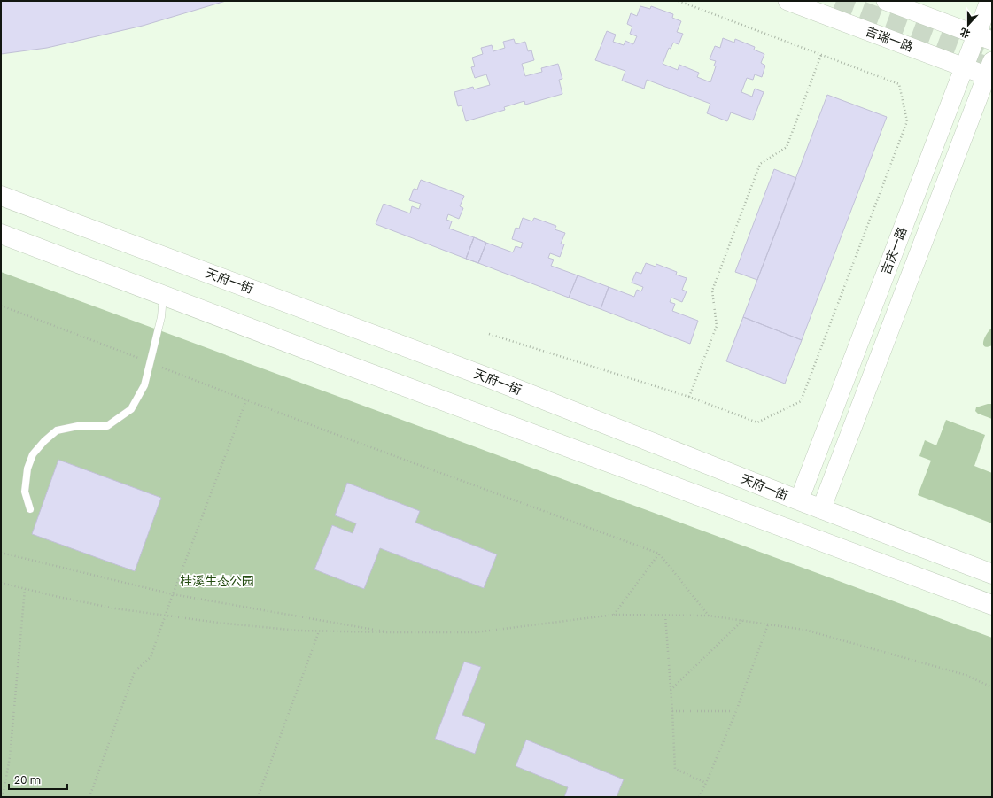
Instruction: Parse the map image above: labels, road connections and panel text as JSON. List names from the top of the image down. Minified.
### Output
{"streets":{"main road":["天府一街"],"street":["吉瑞一路","吉庆一路"]},"crossings":[["吉瑞一路","吉庆一路"],["吉庆一路","天府一街"]],"parks":["桂溪生态公园"],"scale_bar":"20 m","north":"bottom"}
